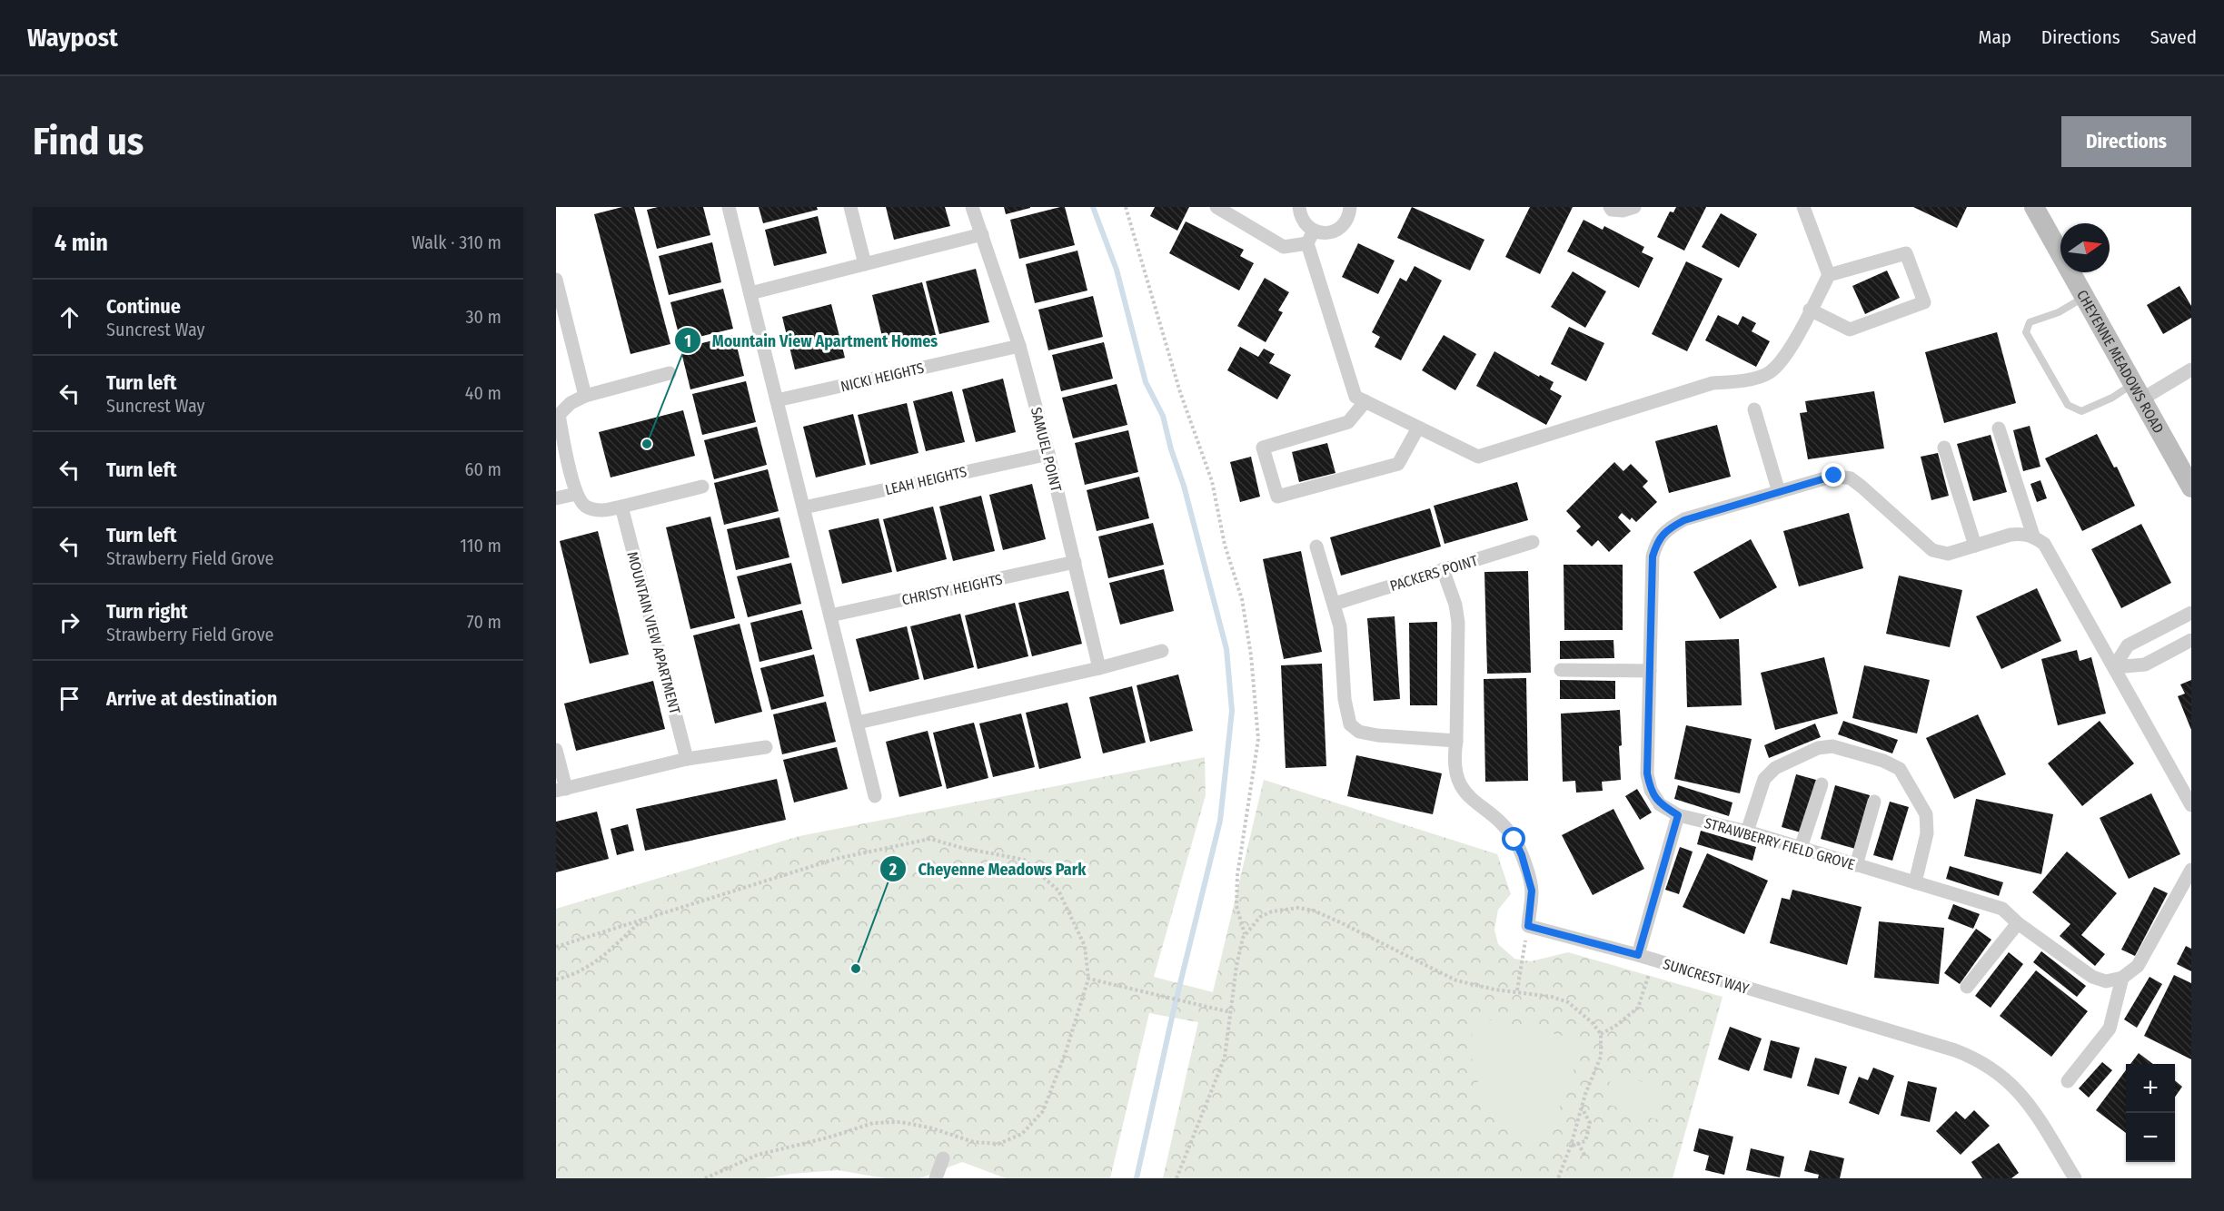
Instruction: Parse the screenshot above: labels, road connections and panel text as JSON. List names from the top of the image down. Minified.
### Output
{"streets":{"main road":["CHEYENNE MEADOWS ROAD"],"street":["NICKI HEIGHTS","SAMUEL POINT","LEAH HEIGHTS","PACKERS POINT","CHRISTY HEIGHTS","MOUNTAIN VIEW APARTMENT","STRAWBERRY FIELD GROVE","SUNCREST WAY"]},"crossings":[["NICKI HEIGHTS","SAMUEL POINT"],["SAMUEL POINT","LEAH HEIGHTS"],["SAMUEL POINT","CHRISTY HEIGHTS"]],"places":["Mountain View Apartment Homes","Cheyenne Meadows Park"],"north":"right","page":{"header":"Waypost","nav":["Map","Directions","Saved"],"buttons":"Directions","title":"Find us","heading":["4 min","Walk · 310 m"],"list":[["Continue","Suncrest Way","30 m"],["Turn left","Suncrest Way","40 m"],["Turn left","60 m"],["Turn left","Strawberry Field Grove","110 m"],["Turn right","Strawberry Field Grove","70 m"],"Arrive at destination"],"map_buttons":["+","−"]}}
